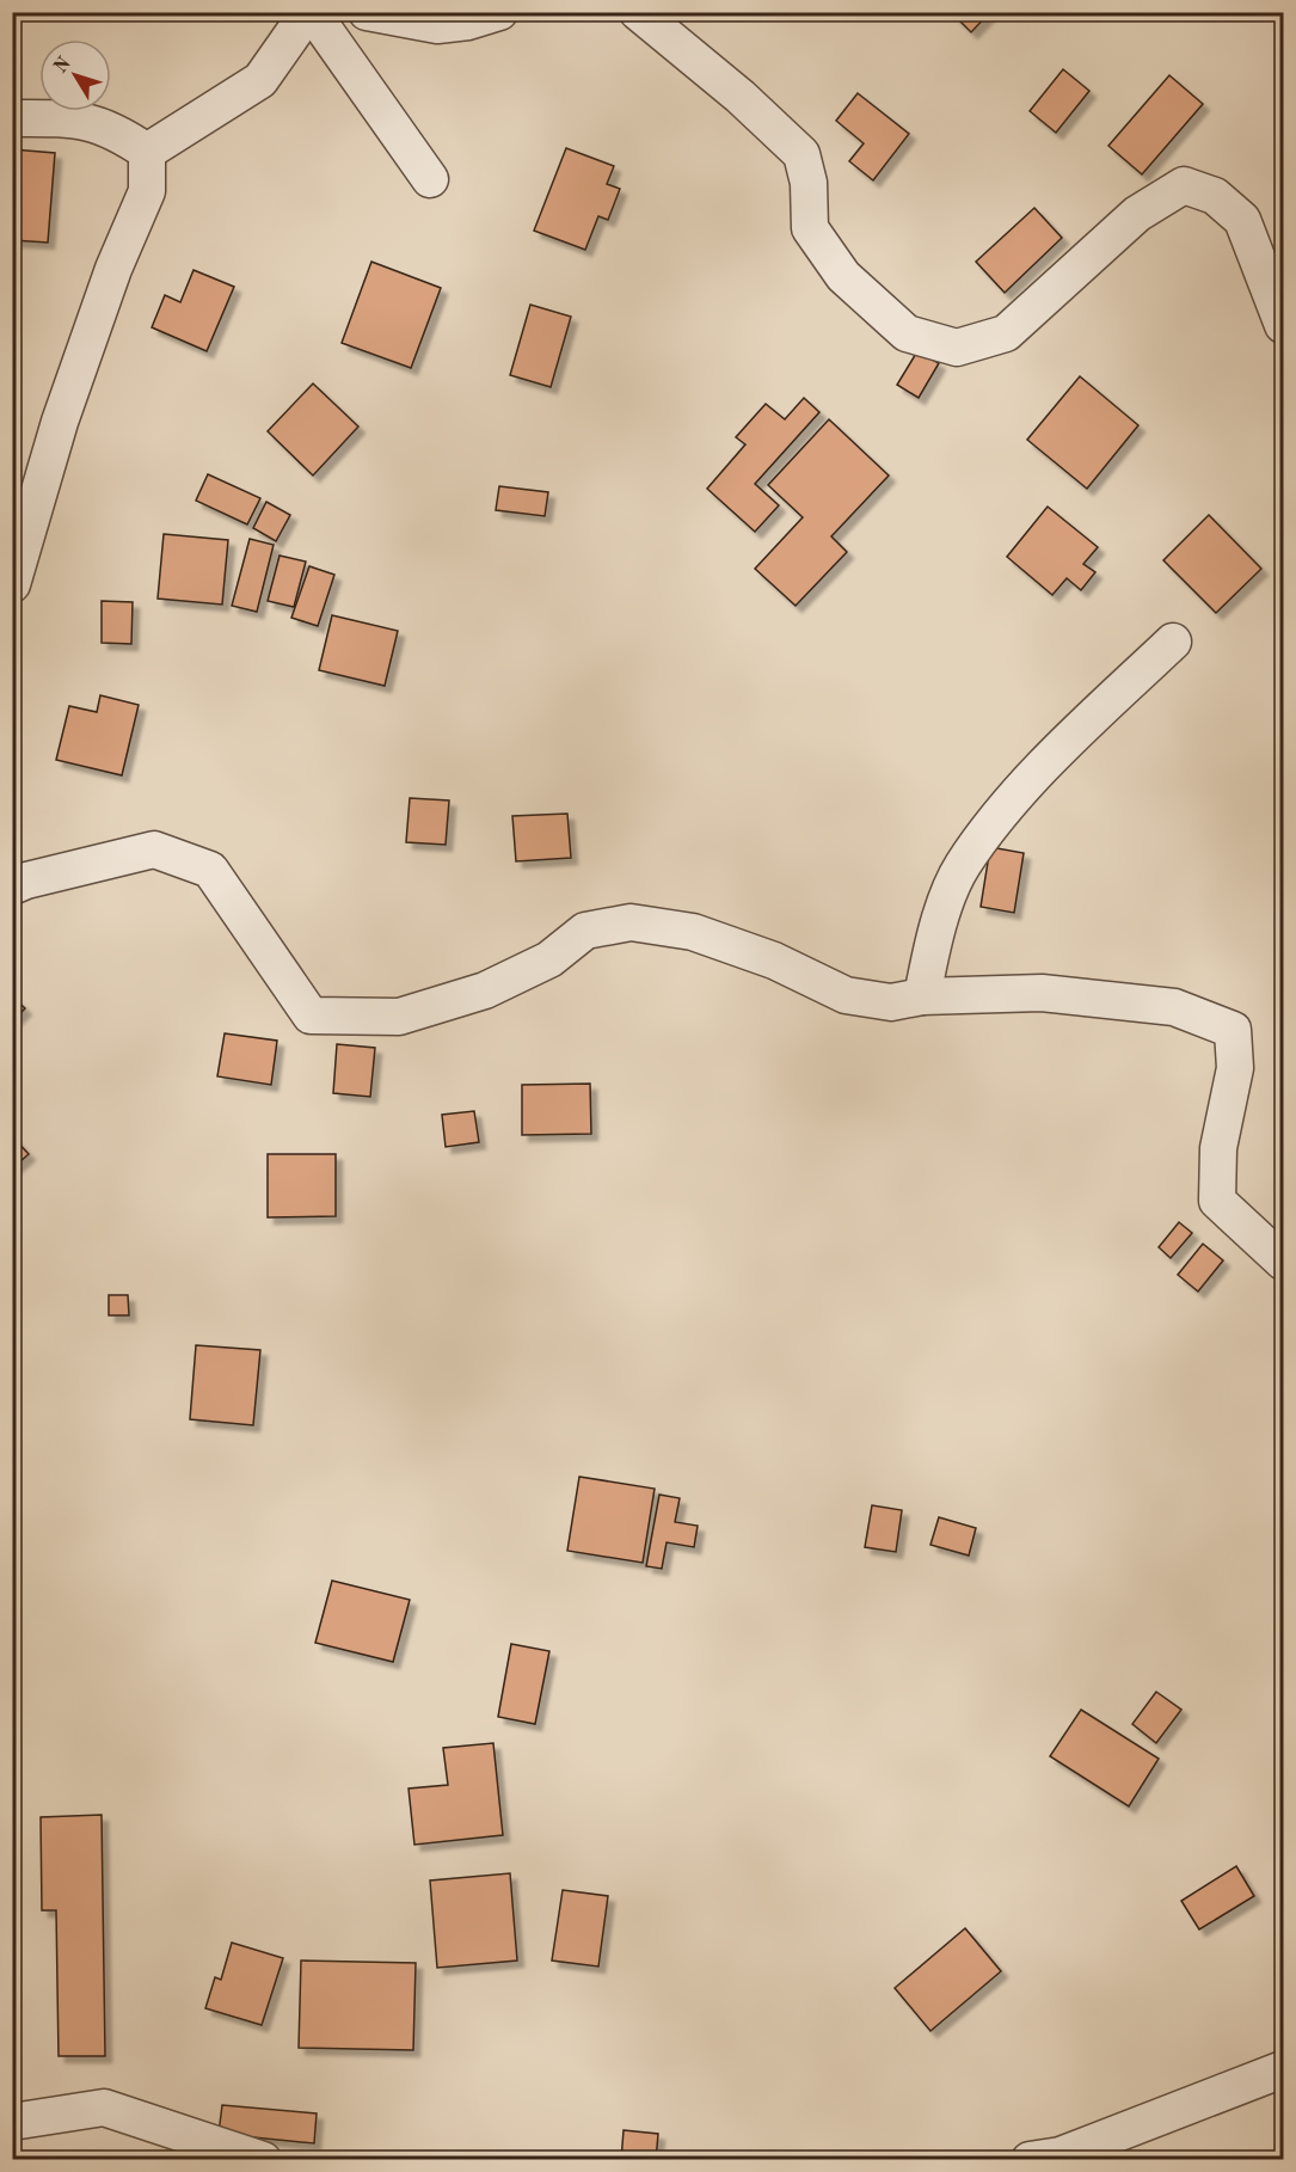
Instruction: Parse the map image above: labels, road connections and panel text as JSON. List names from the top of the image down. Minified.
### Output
{"north":"top left"}
